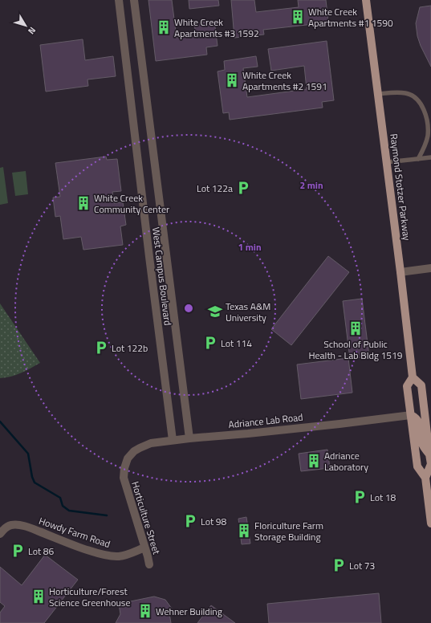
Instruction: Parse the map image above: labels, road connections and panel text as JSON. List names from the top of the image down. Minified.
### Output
{"streets":{"main road":["Raymond Stotzer Parkway"],"street":["West Campus Boulevard","Adriance Lab Road","Horticulture Street","Howdy Farm Road"]},"crossings":[["Raymond Stotzer Parkway","Adriance Lab Road"],["West Campus Boulevard","Adriance Lab Road"],["Adriance Lab Road","Horticulture Street"],["Horticulture Street","Howdy Farm Road"]],"places":{"building":["White Creek Apartments #1 1590","White Creek Apartments #3 1592","White Creek Apartments #2 1591","White Creek Community Center","School of Public Health - Lab Bldg 1519","Adriance Laboratory","Floriculture Farm Storage Building","Horticulture/Forest Science Greenhouse","Wehner Building"],"parking":["Lot 122a","Lot 114","Lot 122b","Lot 18","Lot 98","Lot 86","Lot 73"],"school or university":["Texas A&M University"]},"north":"bottom right","rings":["2 min","1 min"]}
